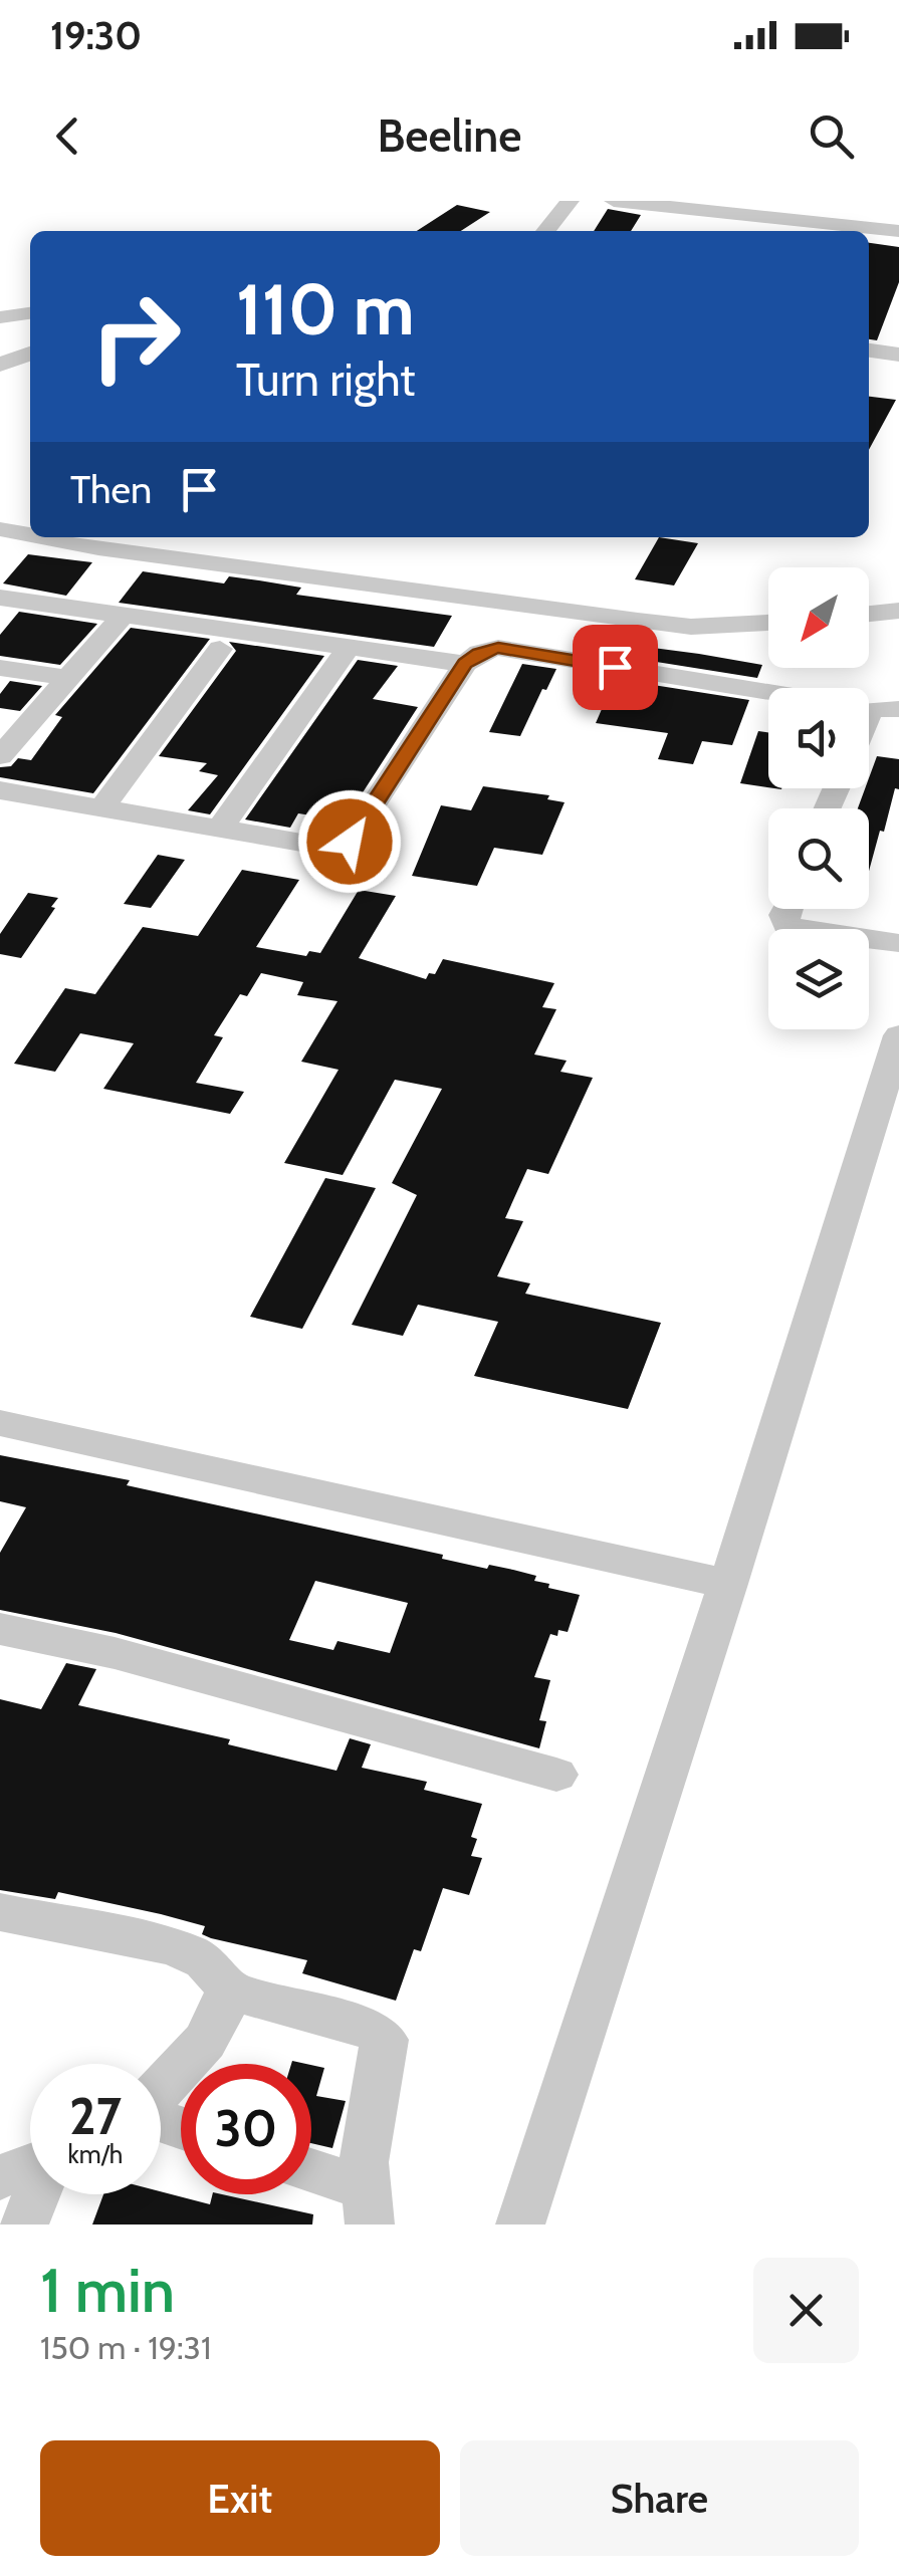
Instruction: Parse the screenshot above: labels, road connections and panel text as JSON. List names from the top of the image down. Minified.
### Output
{"north":"bottom left","page":{"status":"19:30","header":"Beeline","turn":["110 m","Turn right"],"then":"Then","speed":"27 km/h","limit":"30","heading":["1 min","150 m · 19:31"],"buttons":["Exit","Share"]}}
